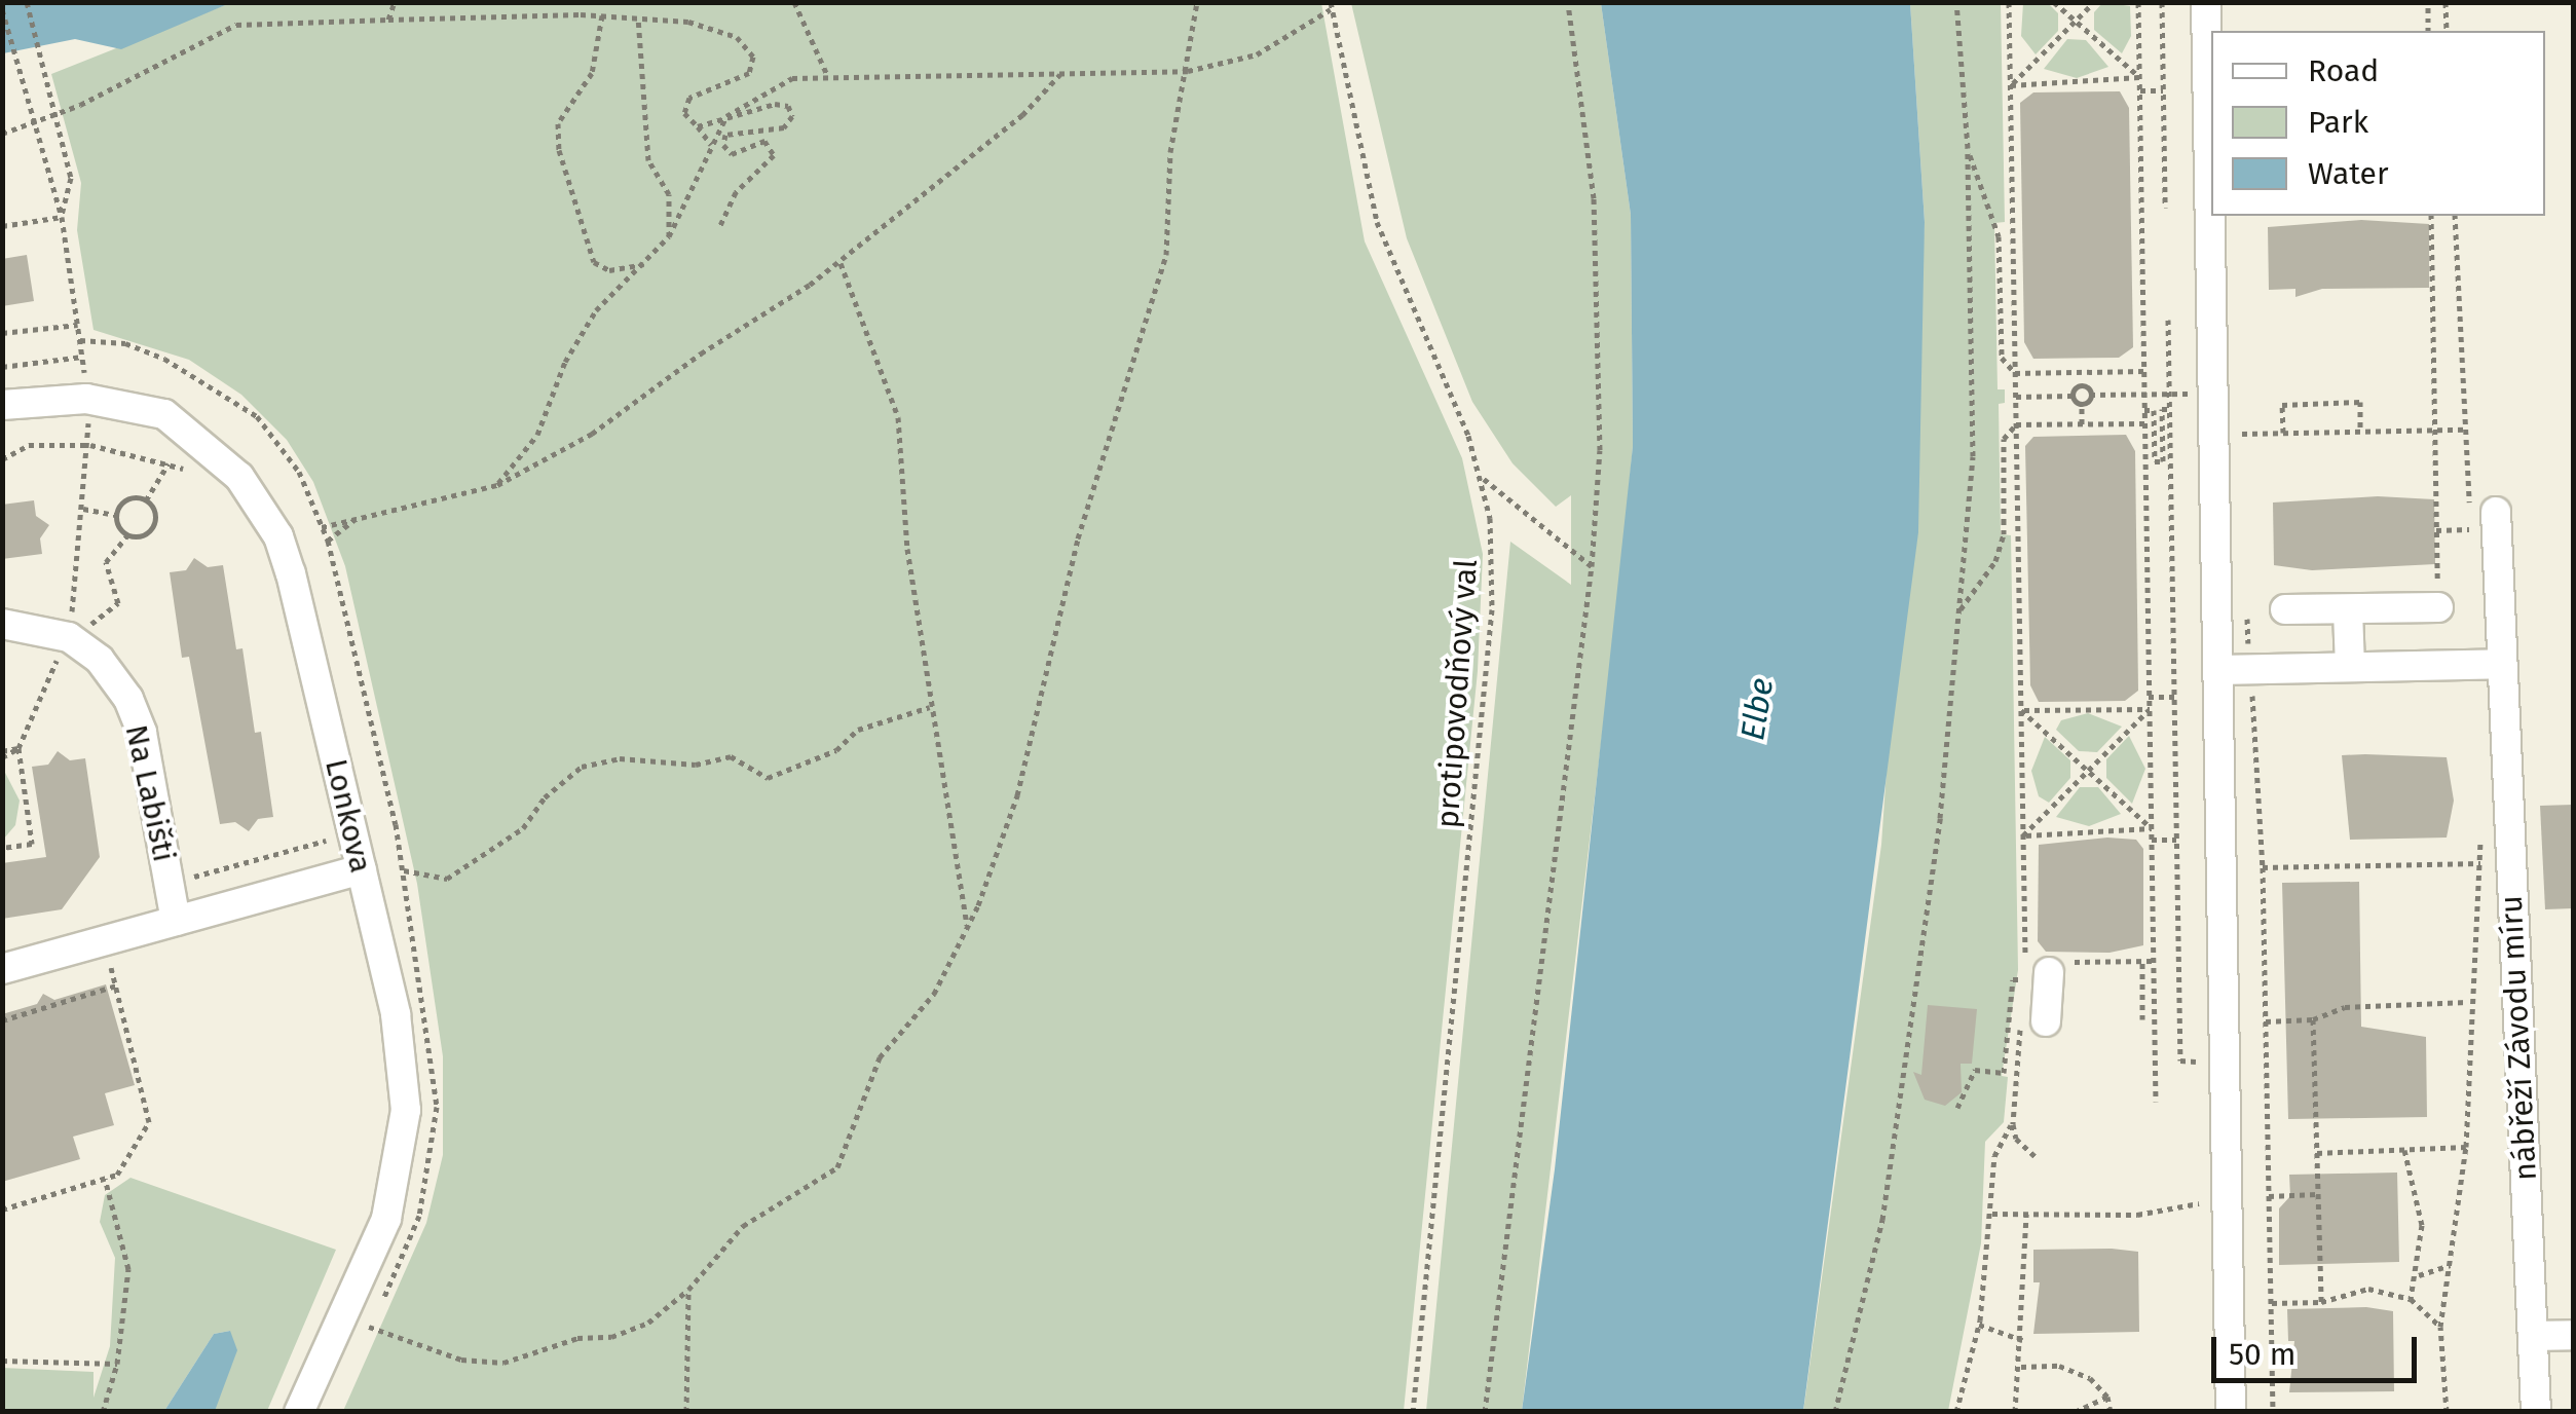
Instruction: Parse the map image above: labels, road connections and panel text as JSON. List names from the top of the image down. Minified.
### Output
{"streets":{"street":["Na Labišti","Lonkova","nábřeží Závodu míru"],"path":["protipovodňový val"]},"water":["Elbe"],"legend":["Road","Park","Water"],"scale_bar":"50 m"}
